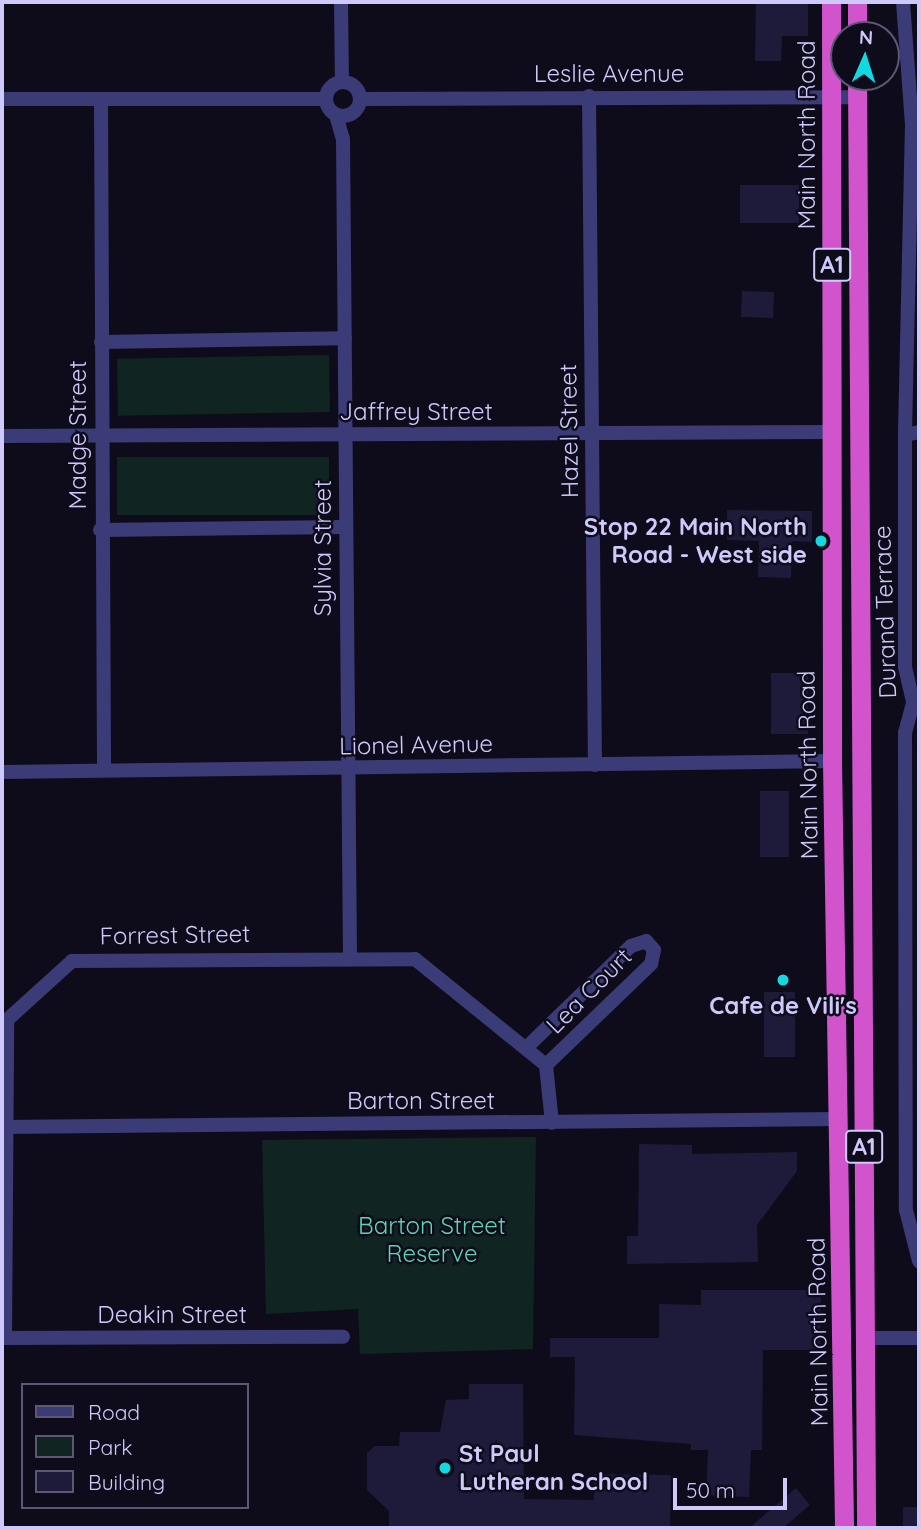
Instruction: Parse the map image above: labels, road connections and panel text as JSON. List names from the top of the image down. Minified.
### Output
{"streets":{"highway":["Main North Road","A1"],"street":["Leslie Avenue","Jaffrey Street","Hazel Street","Madge Street","Sylvia Street","Durand Terrace","Lionel Avenue","Forrest Street","Lea Court","Barton Street","Deakin Street"]},"crossings":[["Leslie Avenue","Main North Road"],["Leslie Avenue","Hazel Street"],["Leslie Avenue","Sylvia Street"],["Main North Road","Jaffrey Street"],["Main North Road","Lionel Avenue"],["Main North Road","Barton Street"],["Jaffrey Street","Hazel Street"],["Jaffrey Street","Madge Street"],["Jaffrey Street","Sylvia Street"],["Hazel Street","Lionel Avenue"],["Madge Street","Lionel Avenue"],["Sylvia Street","Lionel Avenue"],["Sylvia Street","Forrest Street"],["Forrest Street","Lea Court"],["Forrest Street","Barton Street"],["Forrest Street","Deakin Street"]],"parks":["Barton Street Reserve"],"places":["Stop 22 Main North Road - West side","Cafe de Vili's","St Paul Lutheran School"],"legend":["Road","Park","Building"],"scale_bar":"50 m","north":"top"}
